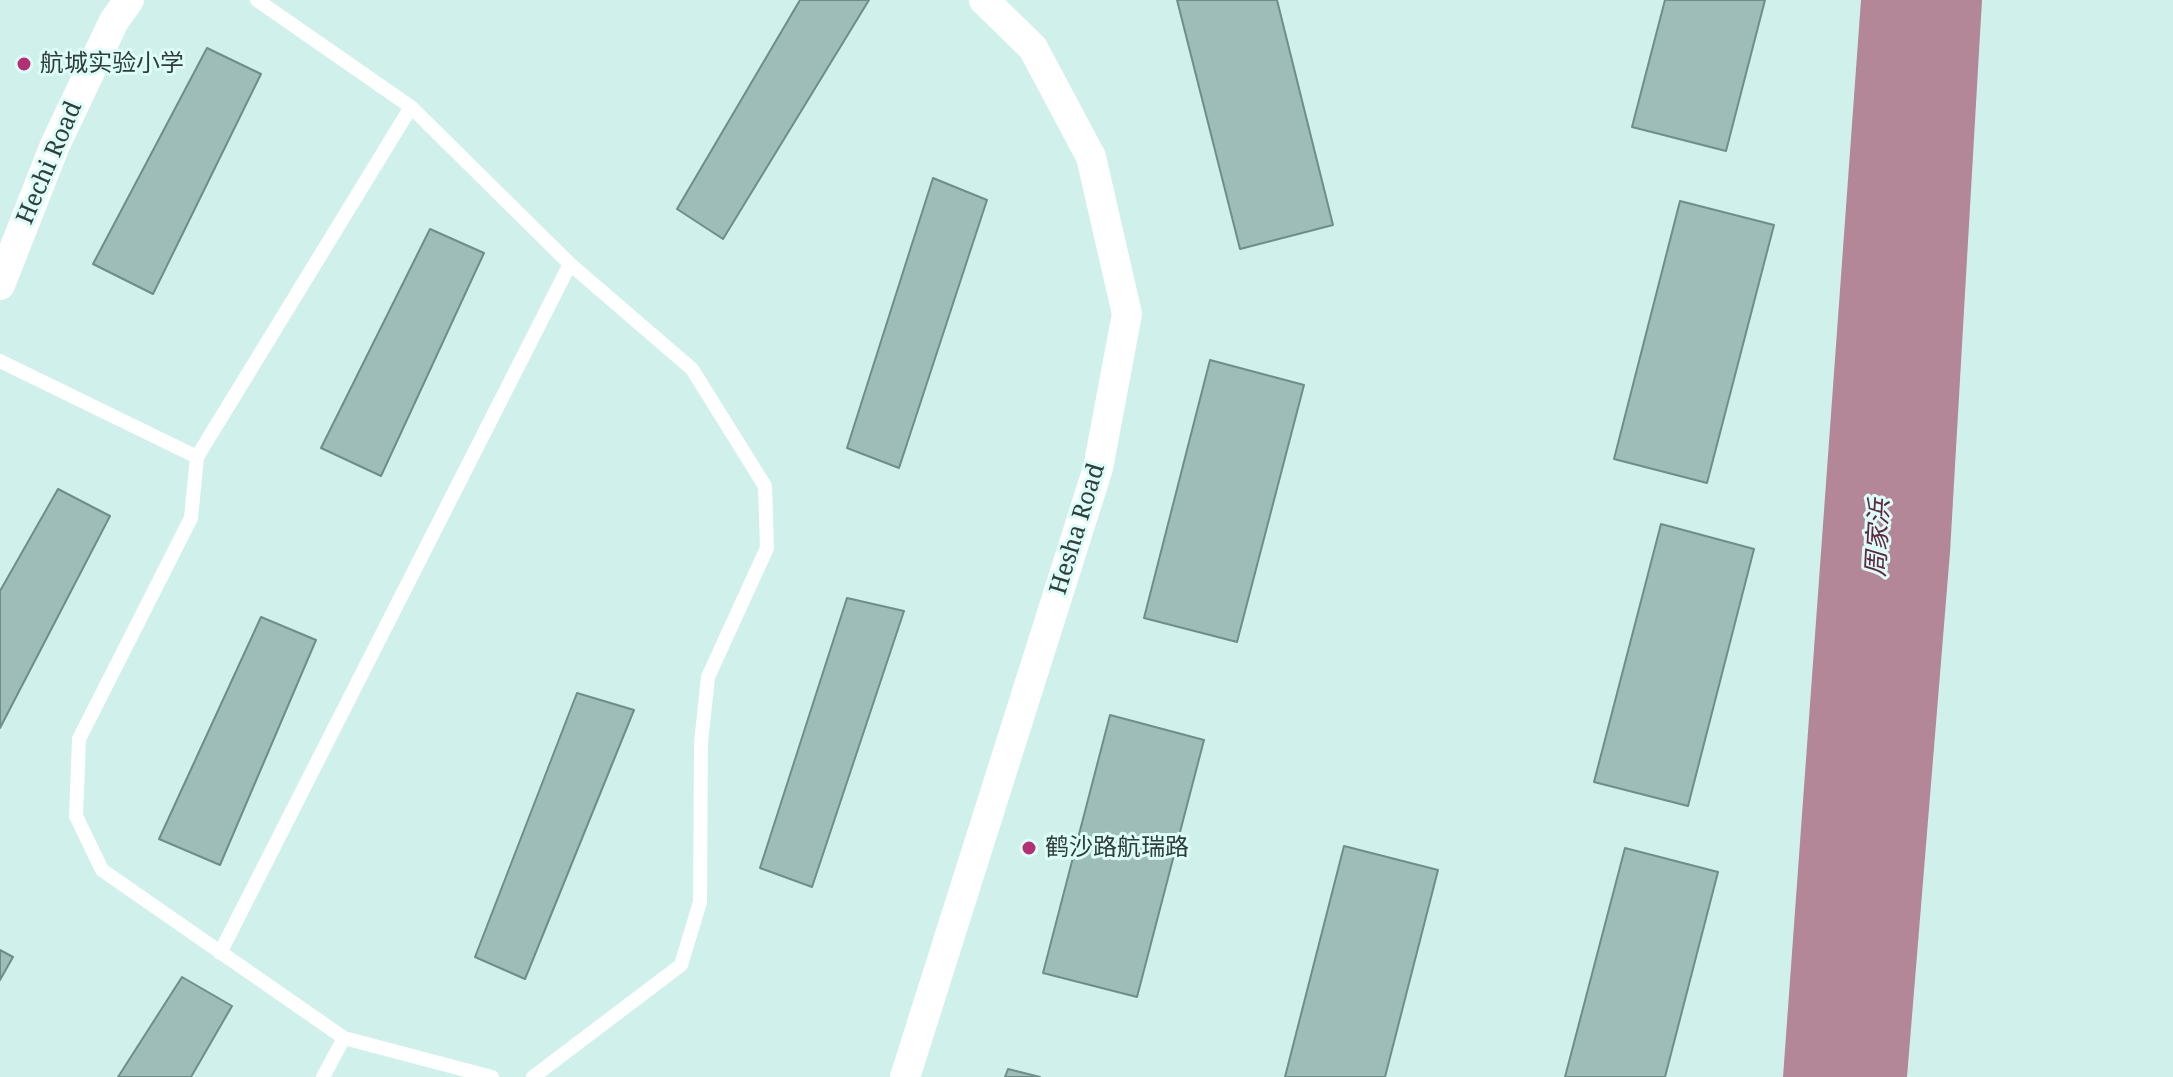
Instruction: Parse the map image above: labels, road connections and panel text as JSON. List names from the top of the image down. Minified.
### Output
{"streets":{"street":["Hechi Road","Hesha Road"]},"water":["周家浜"],"places":["航城实验小学","鹤沙路航瑞路"]}
